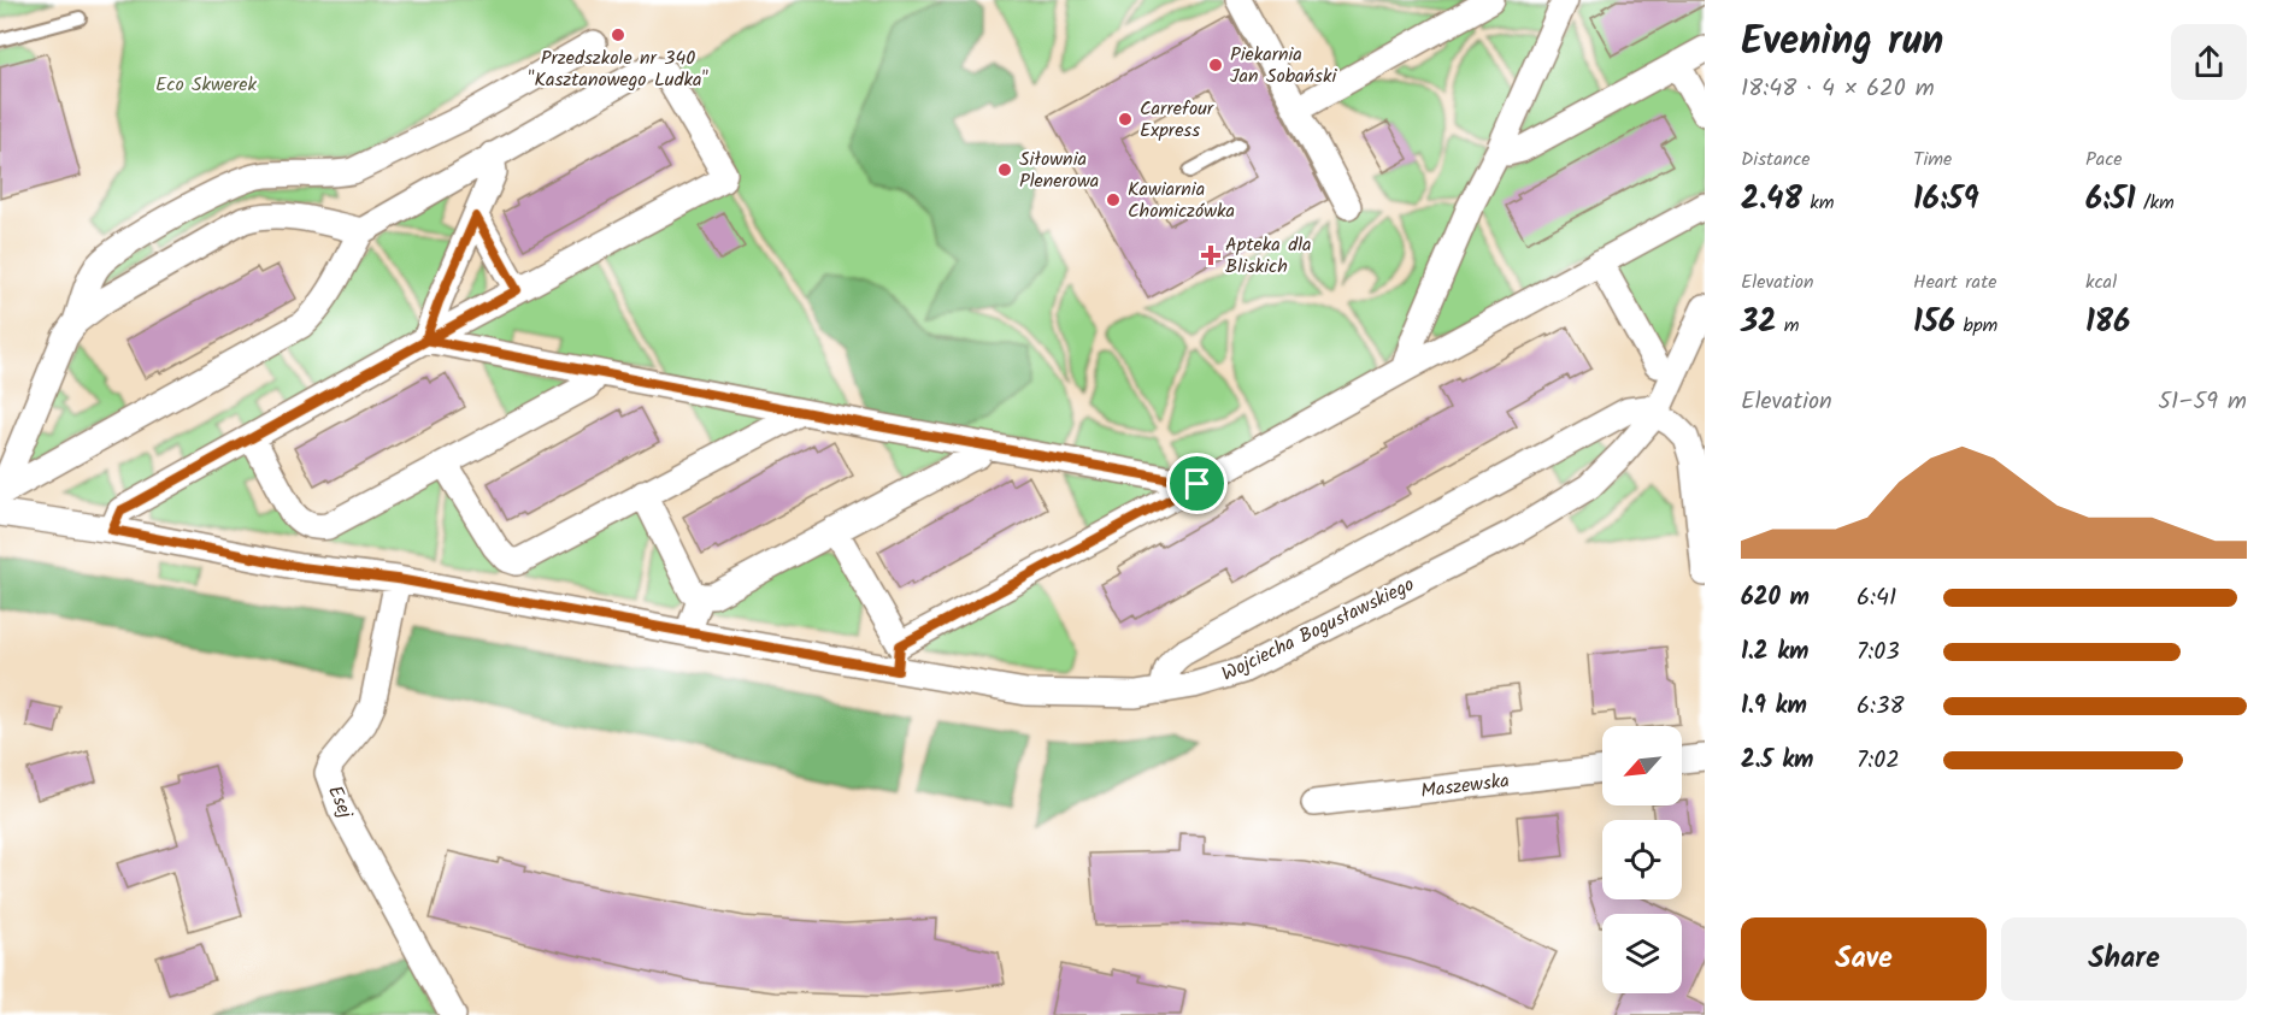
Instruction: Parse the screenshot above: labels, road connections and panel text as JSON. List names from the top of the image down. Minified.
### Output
{"streets":{"street":["Wojciecha Bogusławskiego","Maszewska","Esej"]},"crossings":[["Wojciecha Bogusławskiego","Esej"]],"parks":["Eco Skwerek"],"places":{"other":["Przedszkole nr 340 \"Kasztanowego Ludka\"","Piekarnia Jan Sobański","Carrefour Express","Siłownia Plenerowa","Kawiarnia Chomiczówka"],"health":["Apteka dla Bliskich"]},"north":"bottom left","page":{"heading":["Evening run","18:48 · 4 × 620 m"],"stats":[["Distance","2.48 km"],["Time","16:59"],["Pace","6:51 /km"],["Elevation","32 m"],["Heart rate","156 bpm"],["kcal","186"]],"chart":["Elevation","51–59 m"],"list":[{"name":"620 m","note":"6:41"},{"name":"1.2 km","note":"7:03"},{"name":"1.9 km","note":"6:38"},{"name":"2.5 km","note":"7:02"}],"buttons":["Save","Share"]}}
